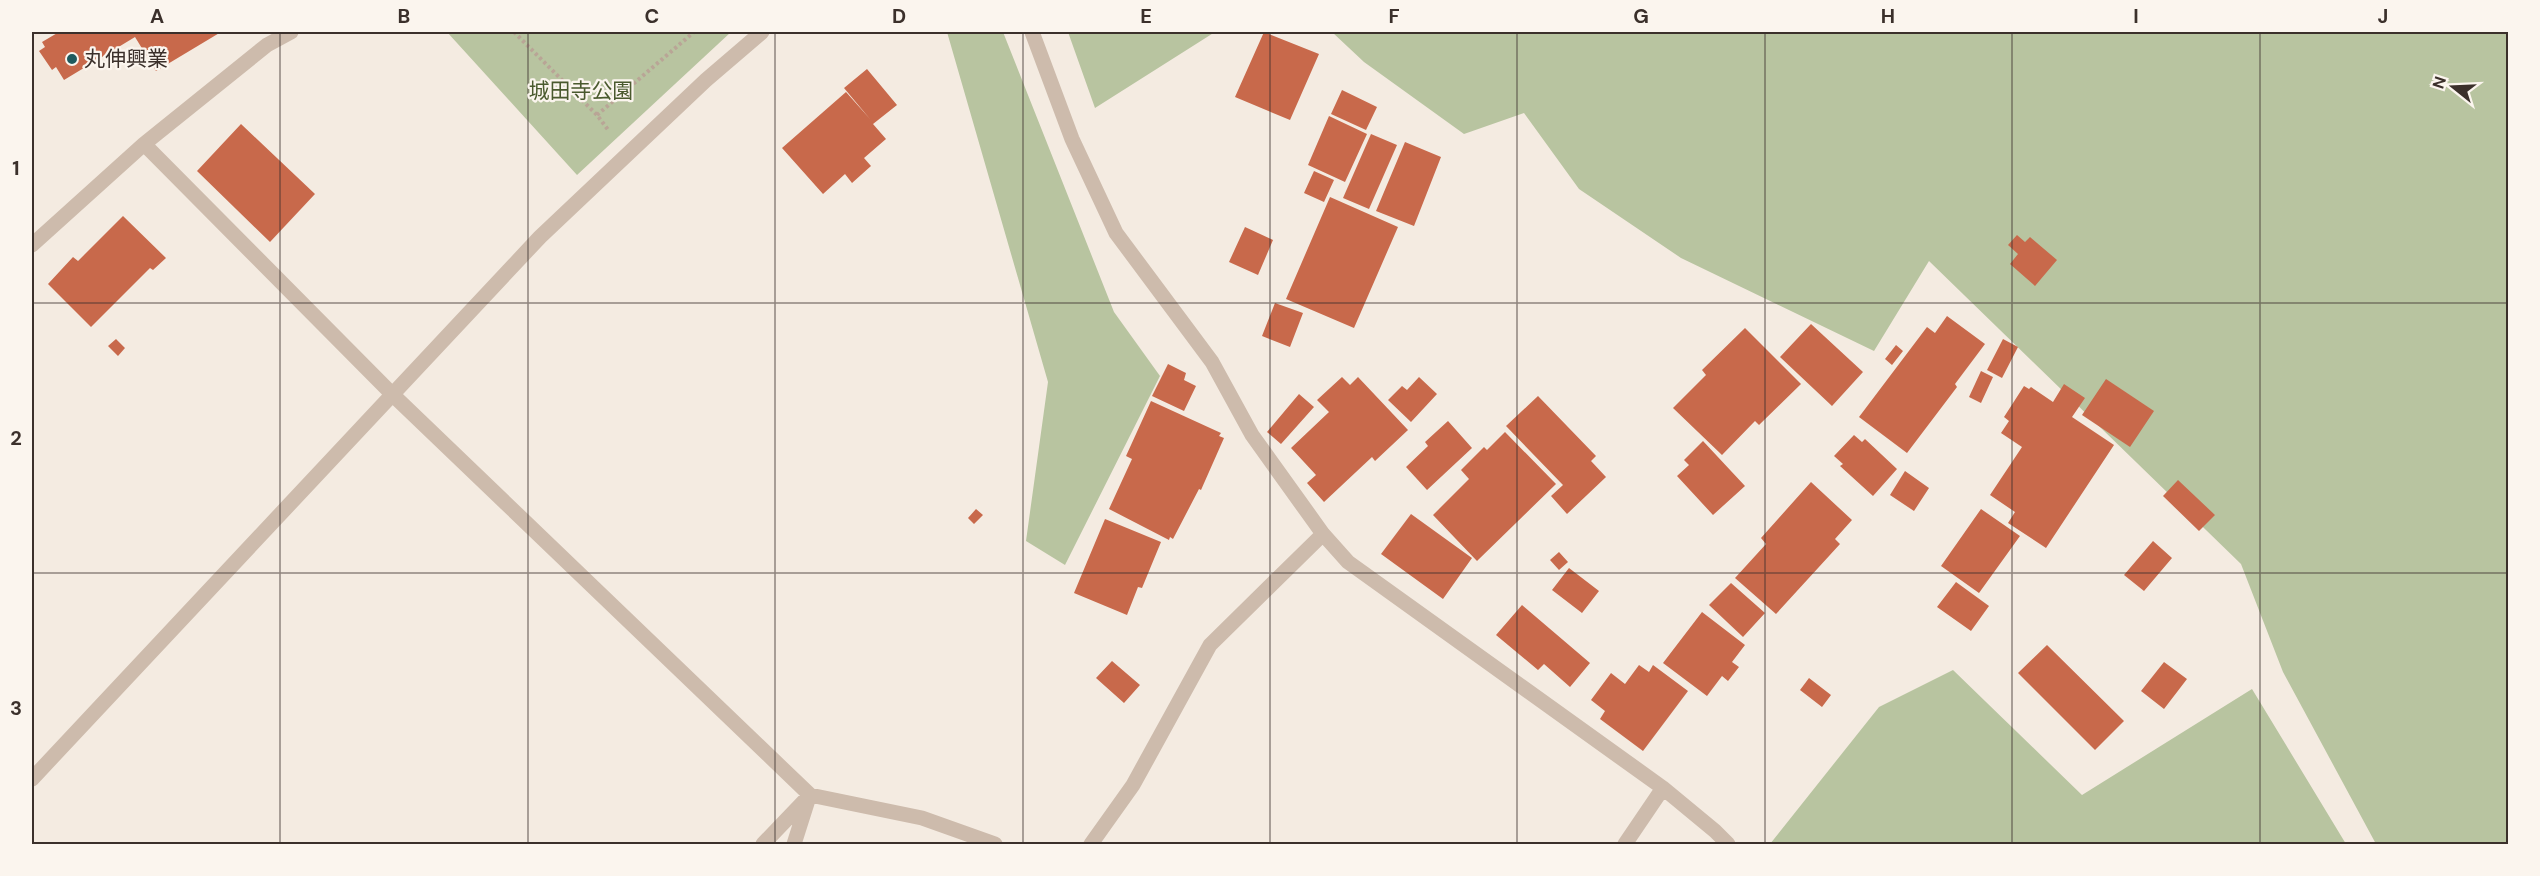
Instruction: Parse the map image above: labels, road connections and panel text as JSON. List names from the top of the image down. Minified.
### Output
{"parks":["城田寺公園"],"places":["丸伸興業"],"north":"left","grid":{"columns":["A","B","C","D","E","F","G","H","I","J"],"rows":["1","2","3"]}}
